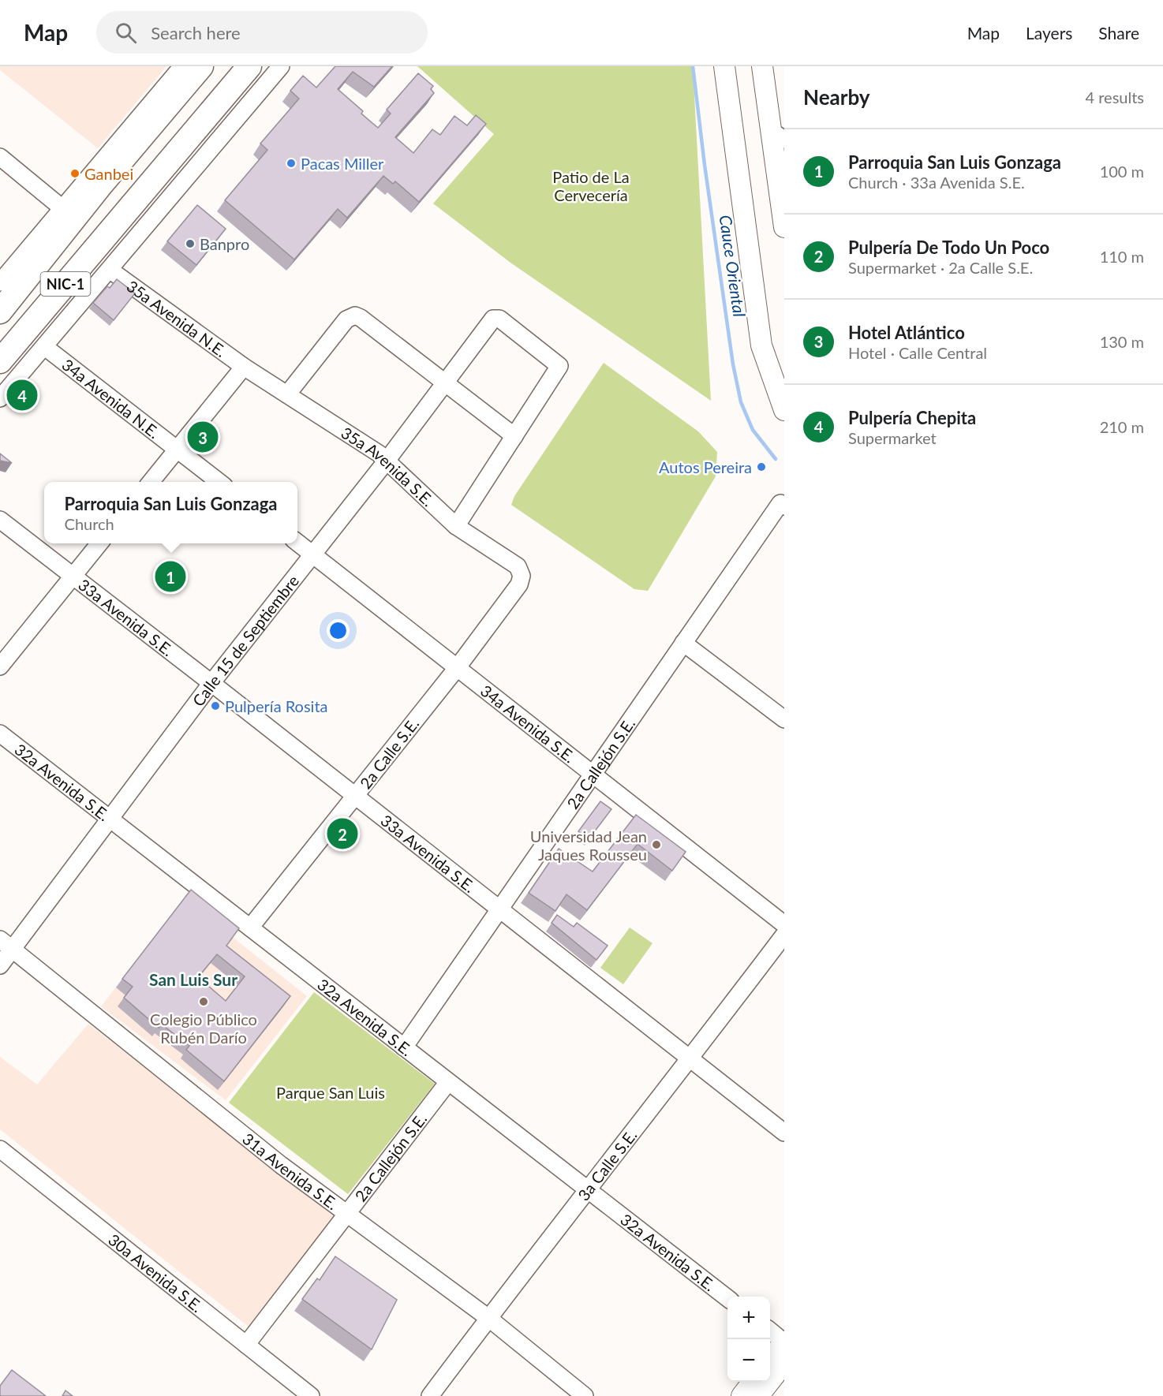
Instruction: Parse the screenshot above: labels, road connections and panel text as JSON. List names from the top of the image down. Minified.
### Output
{"streets":{"highway":["NIC-1"],"street":["35a Avenida N.E.","34a Avenida N.E.","35a Avenida S.E.","33a Avenida S.E.","Calle 15 de Septiembre","34a Avenida S.E.","2a Calle S.E.","2a Callejón S.E.","32a Avenida S.E.","3a Calle S.E.","31a Avenida S.E.","30a Avenida S.E."]},"crossings":[["35a Avenida N.E.","35a Avenida S.E."],["35a Avenida S.E.","Calle 15 de Septiembre"],["35a Avenida S.E.","2a Calle S.E."],["33a Avenida S.E.","Calle 15 de Septiembre"],["33a Avenida S.E.","2a Calle S.E."],["33a Avenida S.E.","2a Callejón S.E."],["33a Avenida S.E.","3a Calle S.E."],["Calle 15 de Septiembre","34a Avenida S.E."],["Calle 15 de Septiembre","32a Avenida S.E."],["Calle 15 de Septiembre","31a Avenida S.E."],["34a Avenida S.E.","2a Calle S.E."],["34a Avenida S.E.","2a Callejón S.E."],["2a Calle S.E.","32a Avenida S.E."],["2a Callejón S.E.","32a Avenida S.E."],["2a Callejón S.E.","31a Avenida S.E."],["2a Callejón S.E.","30a Avenida S.E."],["32a Avenida S.E.","3a Calle S.E."],["3a Calle S.E.","31a Avenida S.E."]],"districts":["San Luis Sur"],"water":["Cauce Oriental"],"parks":["Patio de La Cervecería","Parque San Luis"],"places":["Pacas Miller","Ganbei","Banpro","Autos Pereira","Pulpería Rosita","Universidad Jean Jaques Rousseu","Colegio Público Rubén Darío"],"page":{"header":"Map","search":"Search here","nav":["Map","Layers","Share"],"heading":["Nearby","4 results"],"list":[{"mark":"1","name":"Parroquia San Luis Gonzaga","note":"Church · 33a Avenida S.E.","value":"100 m"},{"mark":"2","name":"Pulpería De Todo Un Poco","note":"Supermarket · 2a Calle S.E.","value":"110 m"},{"mark":"3","name":"Hotel Atlántico","note":"Hotel · Calle Central","value":"130 m"},{"mark":"4","name":"Pulpería Chepita","note":"Supermarket","value":"210 m"}],"pins":["4","3","1","2"],"popup":["Parroquia San Luis Gonzaga","Church"],"map_buttons":["+","−"]}}
